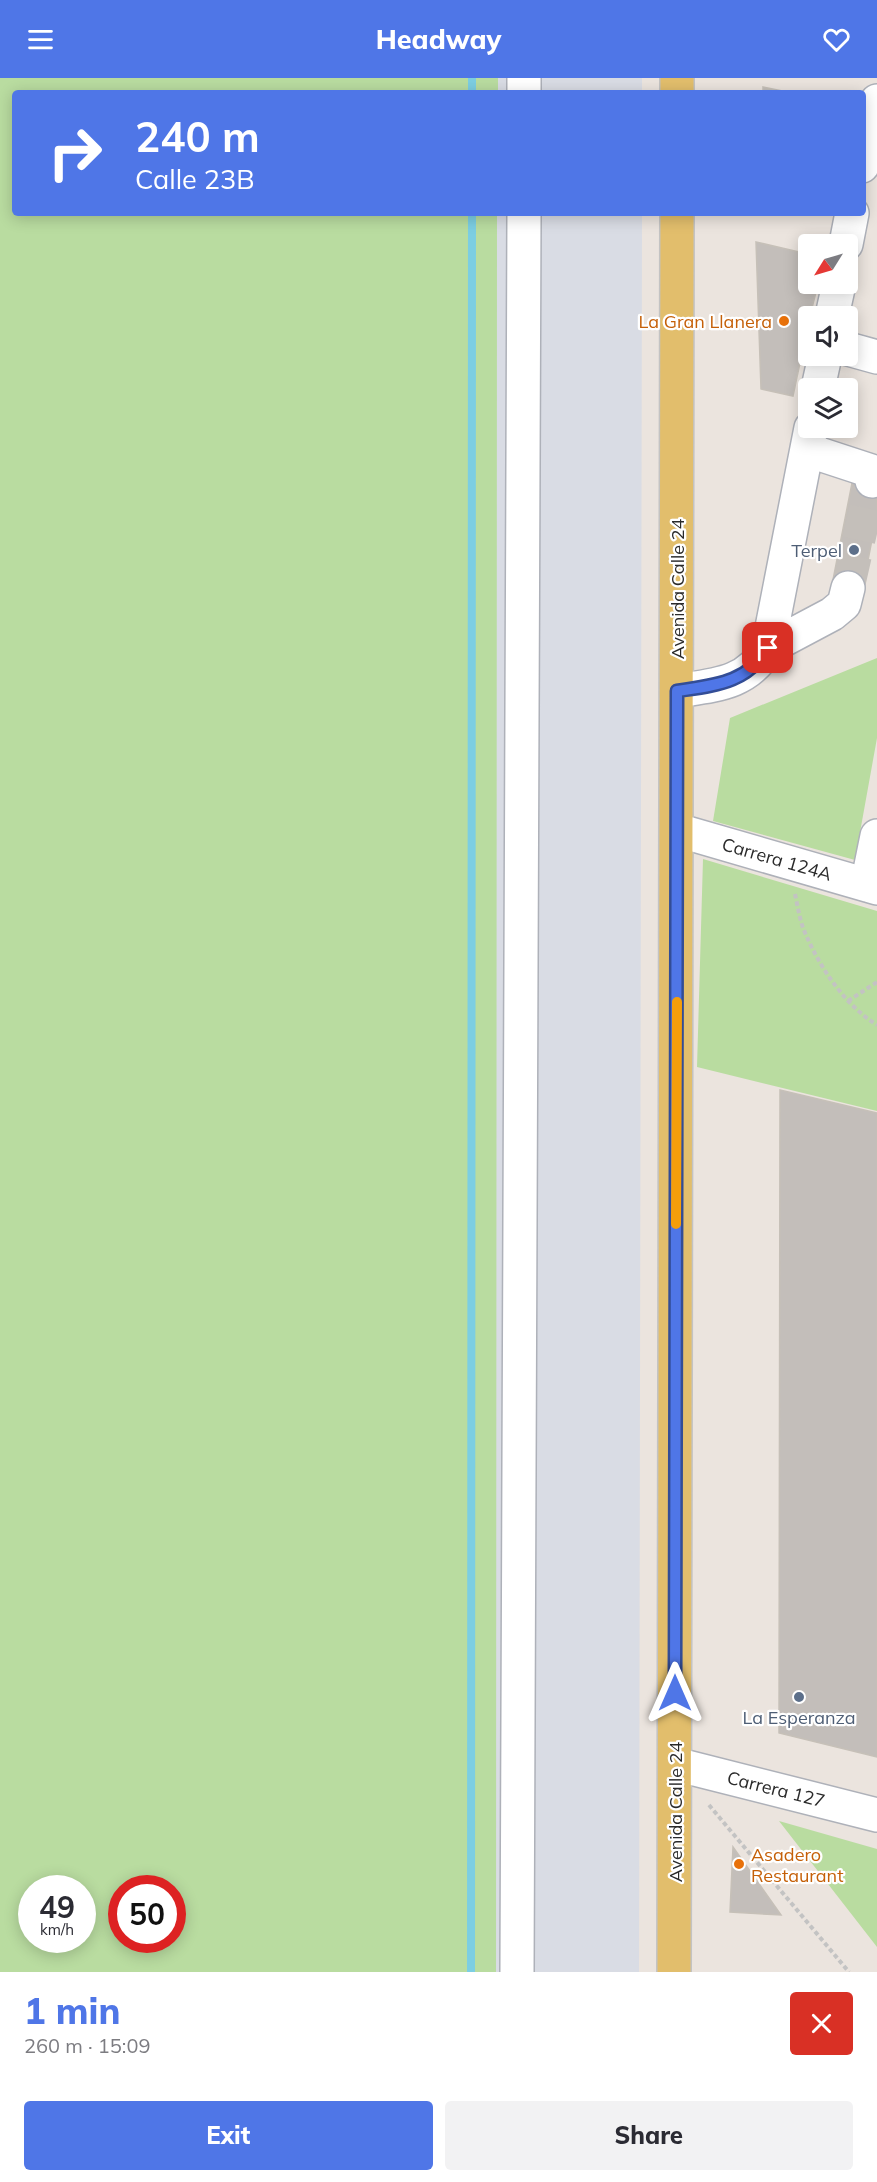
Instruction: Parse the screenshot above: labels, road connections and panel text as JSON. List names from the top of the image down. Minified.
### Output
{"streets":{"main road":["Avenida Calle 24"],"street":["Carrera 124A","Carrera 127"]},"crossings":[["Avenida Calle 24","Carrera 124A"],["Avenida Calle 24","Carrera 127"]],"places":["La Gran Llanera","Terpel","La Esperanza","Asadero Restaurant"],"north":"bottom left","page":{"header":"Headway","turn":["240 m","Calle 23B"],"speed":"49 km/h","limit":"50","heading":["1 min","260 m · 15:09"],"buttons":["Exit","Share"]}}
